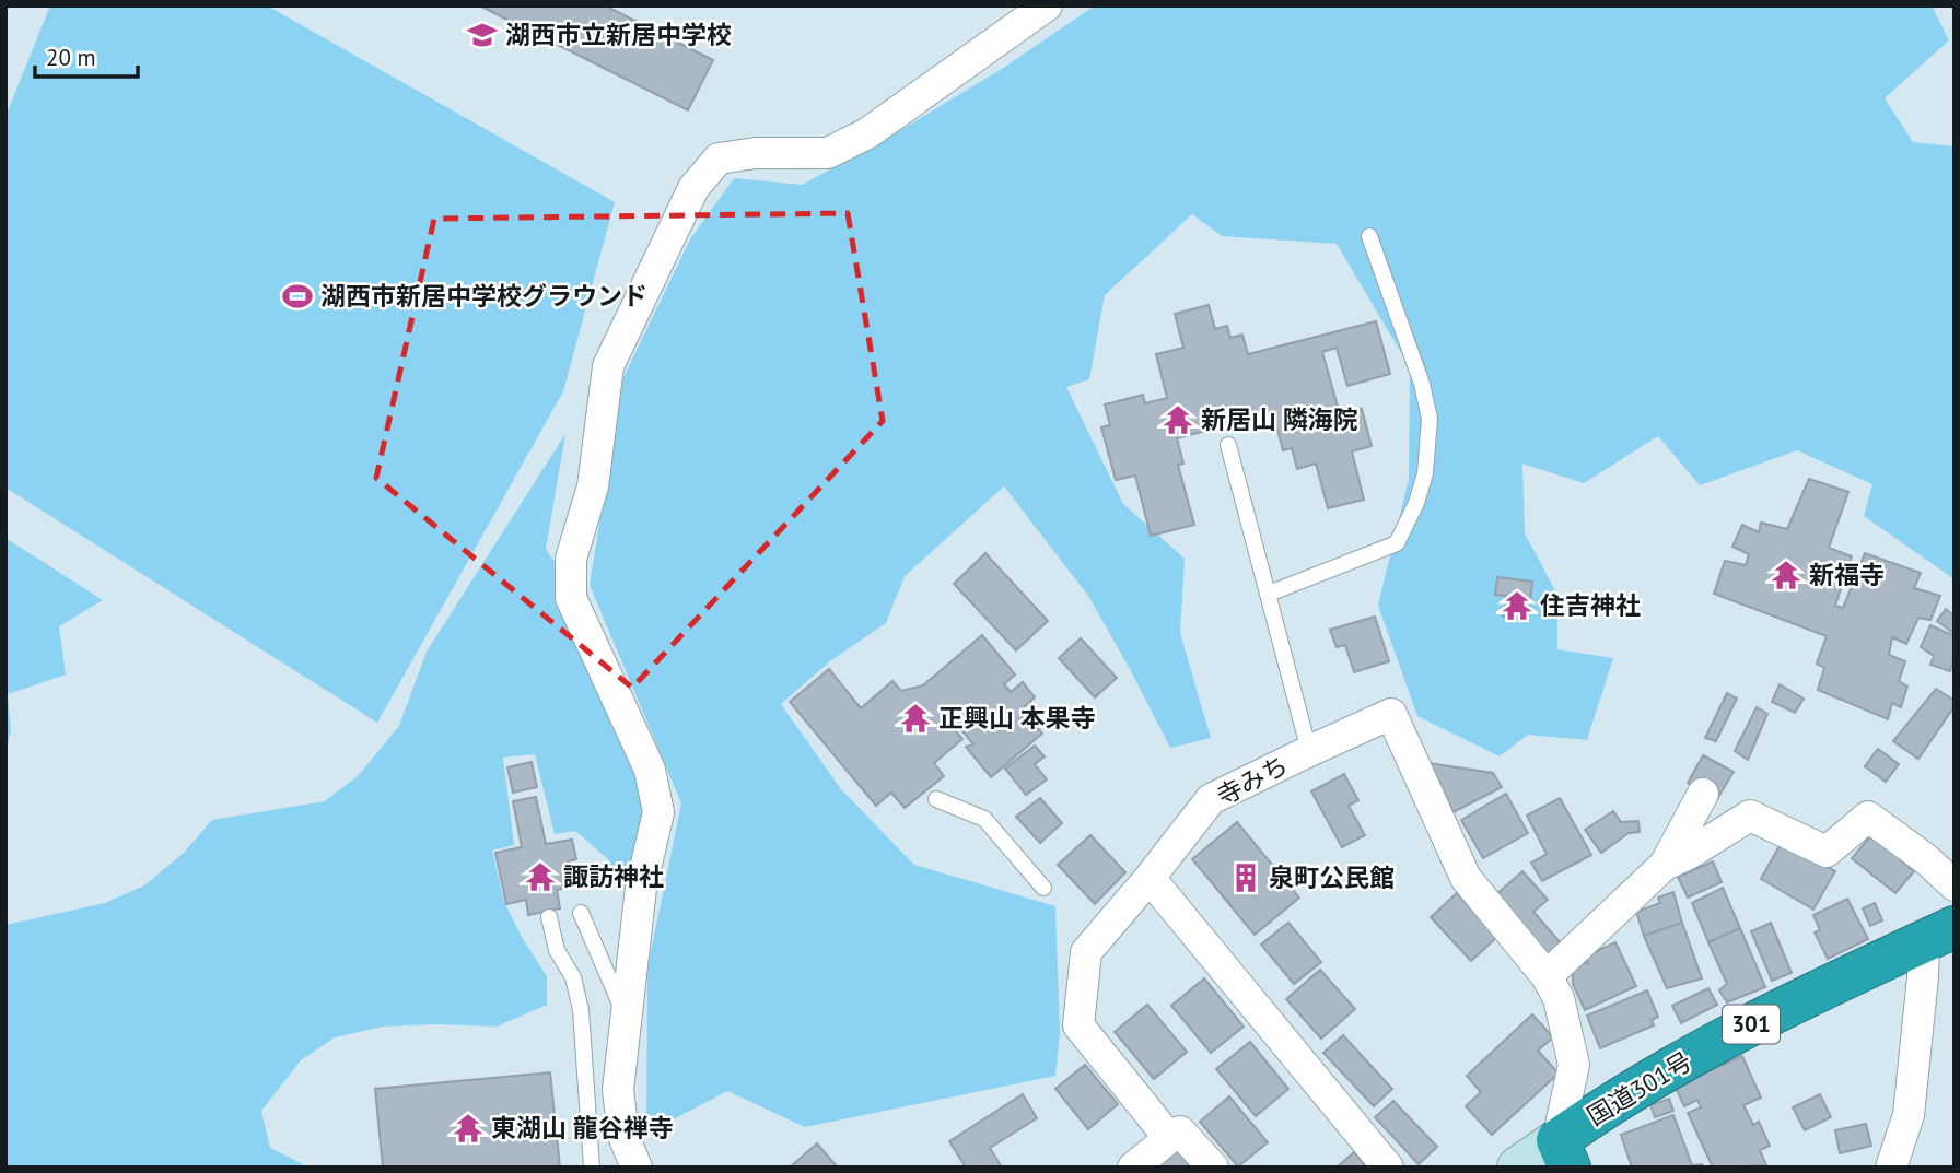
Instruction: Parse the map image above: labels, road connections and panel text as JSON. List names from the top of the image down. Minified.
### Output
{"streets":{"highway":["301","国道301号"],"street":["寺みち"]},"places":{"school or university":["湖西市立新居中学校"],"sports":["湖西市新居中学校グラウンド"],"temple":["新居山 隣海院","新福寺","住吉神社","正興山 本果寺","諏訪神社","東湖山 龍谷禅寺"],"building":["泉町公民館"]},"scale_bar":"20 m"}
